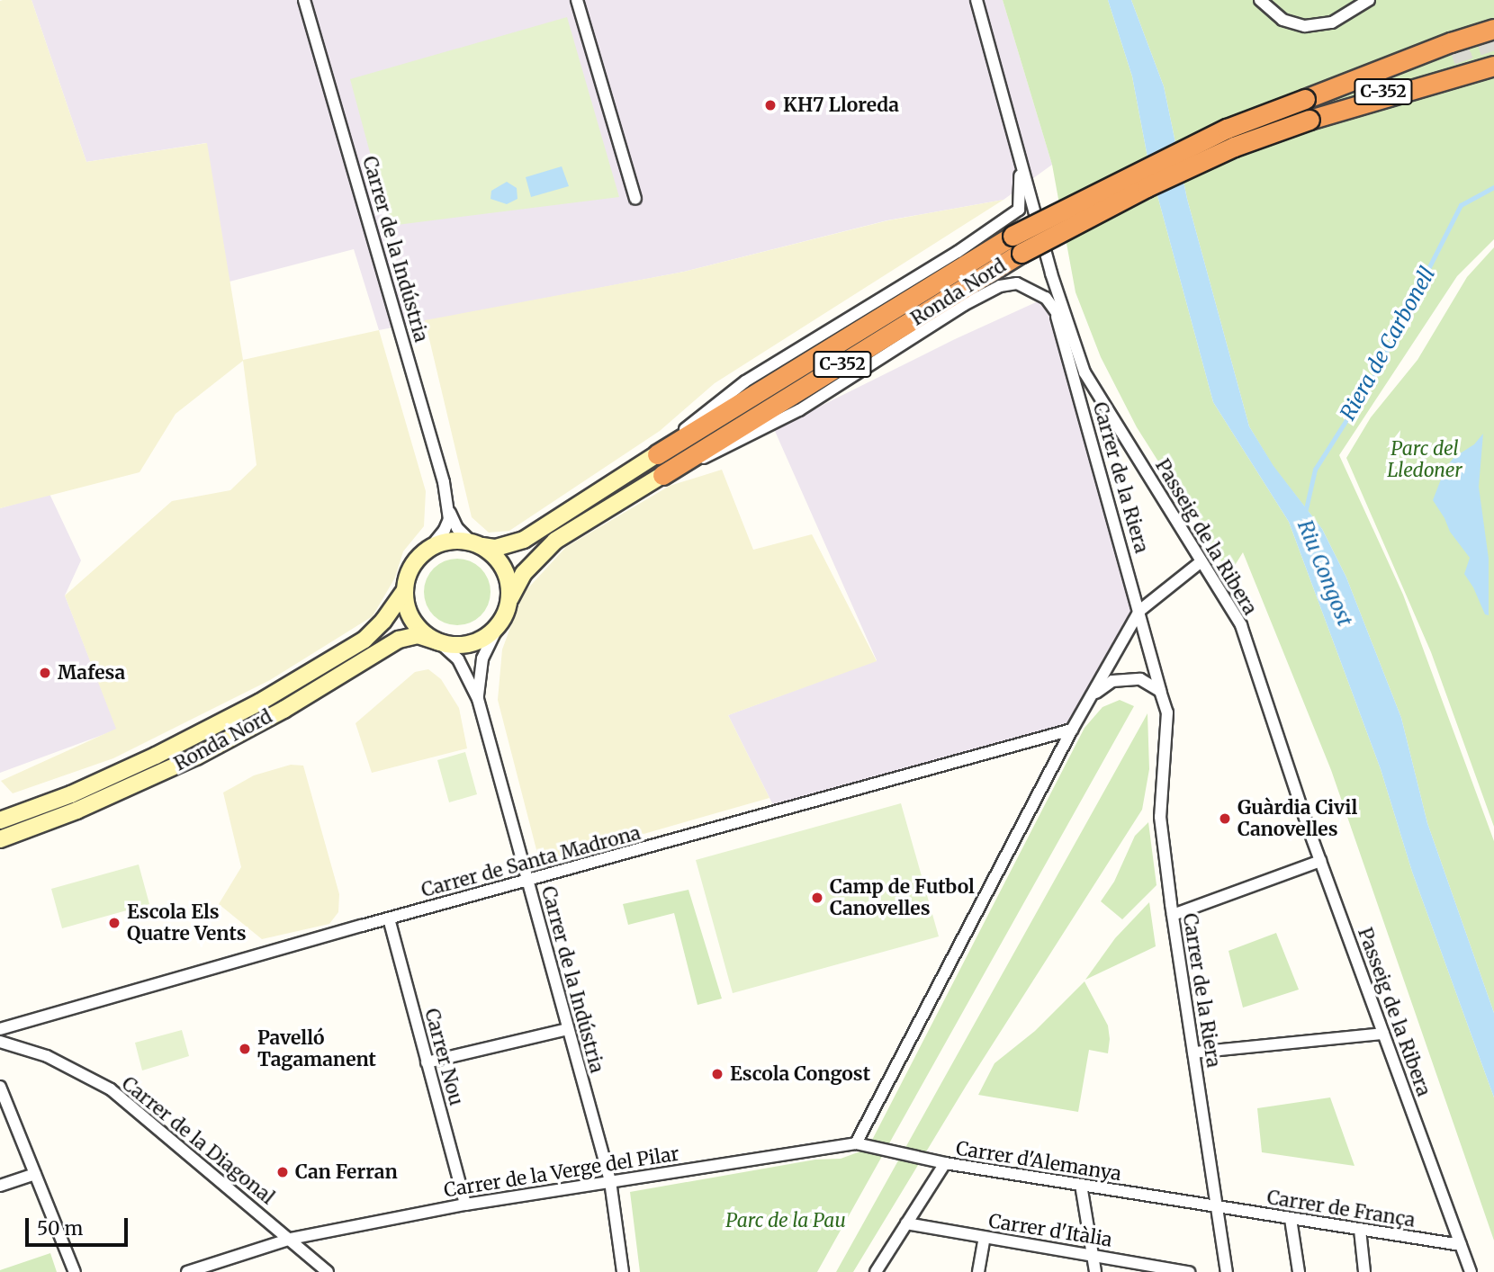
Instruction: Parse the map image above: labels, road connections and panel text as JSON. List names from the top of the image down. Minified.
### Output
{"streets":{"highway":["C-352","Ronda Nord"],"street":["Carrer de la Indústria","Carrer de la Riera","Passeig de la Ribera","Carrer de Santa Madrona","Carrer Nou","Carrer de la Diagonal","Carrer d'Alemanya","Carrer de la Verge del Pilar","Carrer de França","Carrer d'Itàlia"]},"crossings":[["C-352","Carrer de la Indústria"],["C-352","Ronda Nord"],["Carrer de la Indústria","Ronda Nord"],["Carrer de la Indústria","Carrer de Santa Madrona"],["Carrer de la Indústria","Carrer de la Verge del Pilar"],["Carrer de la Riera","Passeig de la Ribera"],["Carrer de la Riera","Carrer d'Alemanya"],["Carrer de la Riera","Carrer de França"],["Passeig de la Ribera","Carrer de França"],["Carrer de Santa Madrona","Carrer Nou"],["Carrer Nou","Carrer de la Verge del Pilar"],["Carrer de la Diagonal","Carrer de la Verge del Pilar"],["Carrer d'Alemanya","Carrer de la Verge del Pilar"],["Carrer d'Alemanya","Carrer de França"],["Carrer d'Alemanya","Carrer d'Itàlia"]],"water":["Riera de Carbonell","Riu Congost"],"parks":["Parc del Lledoner","Parc de la Pau"],"places":["KH7 Lloreda","Mafesa","Guàrdia Civil Canovelles","Camp de Futbol Canovelles","Escola Els Quatre Vents","Pavelló Tagamanent","Escola Congost","Can Ferran"],"scale_bar":"50 m"}
